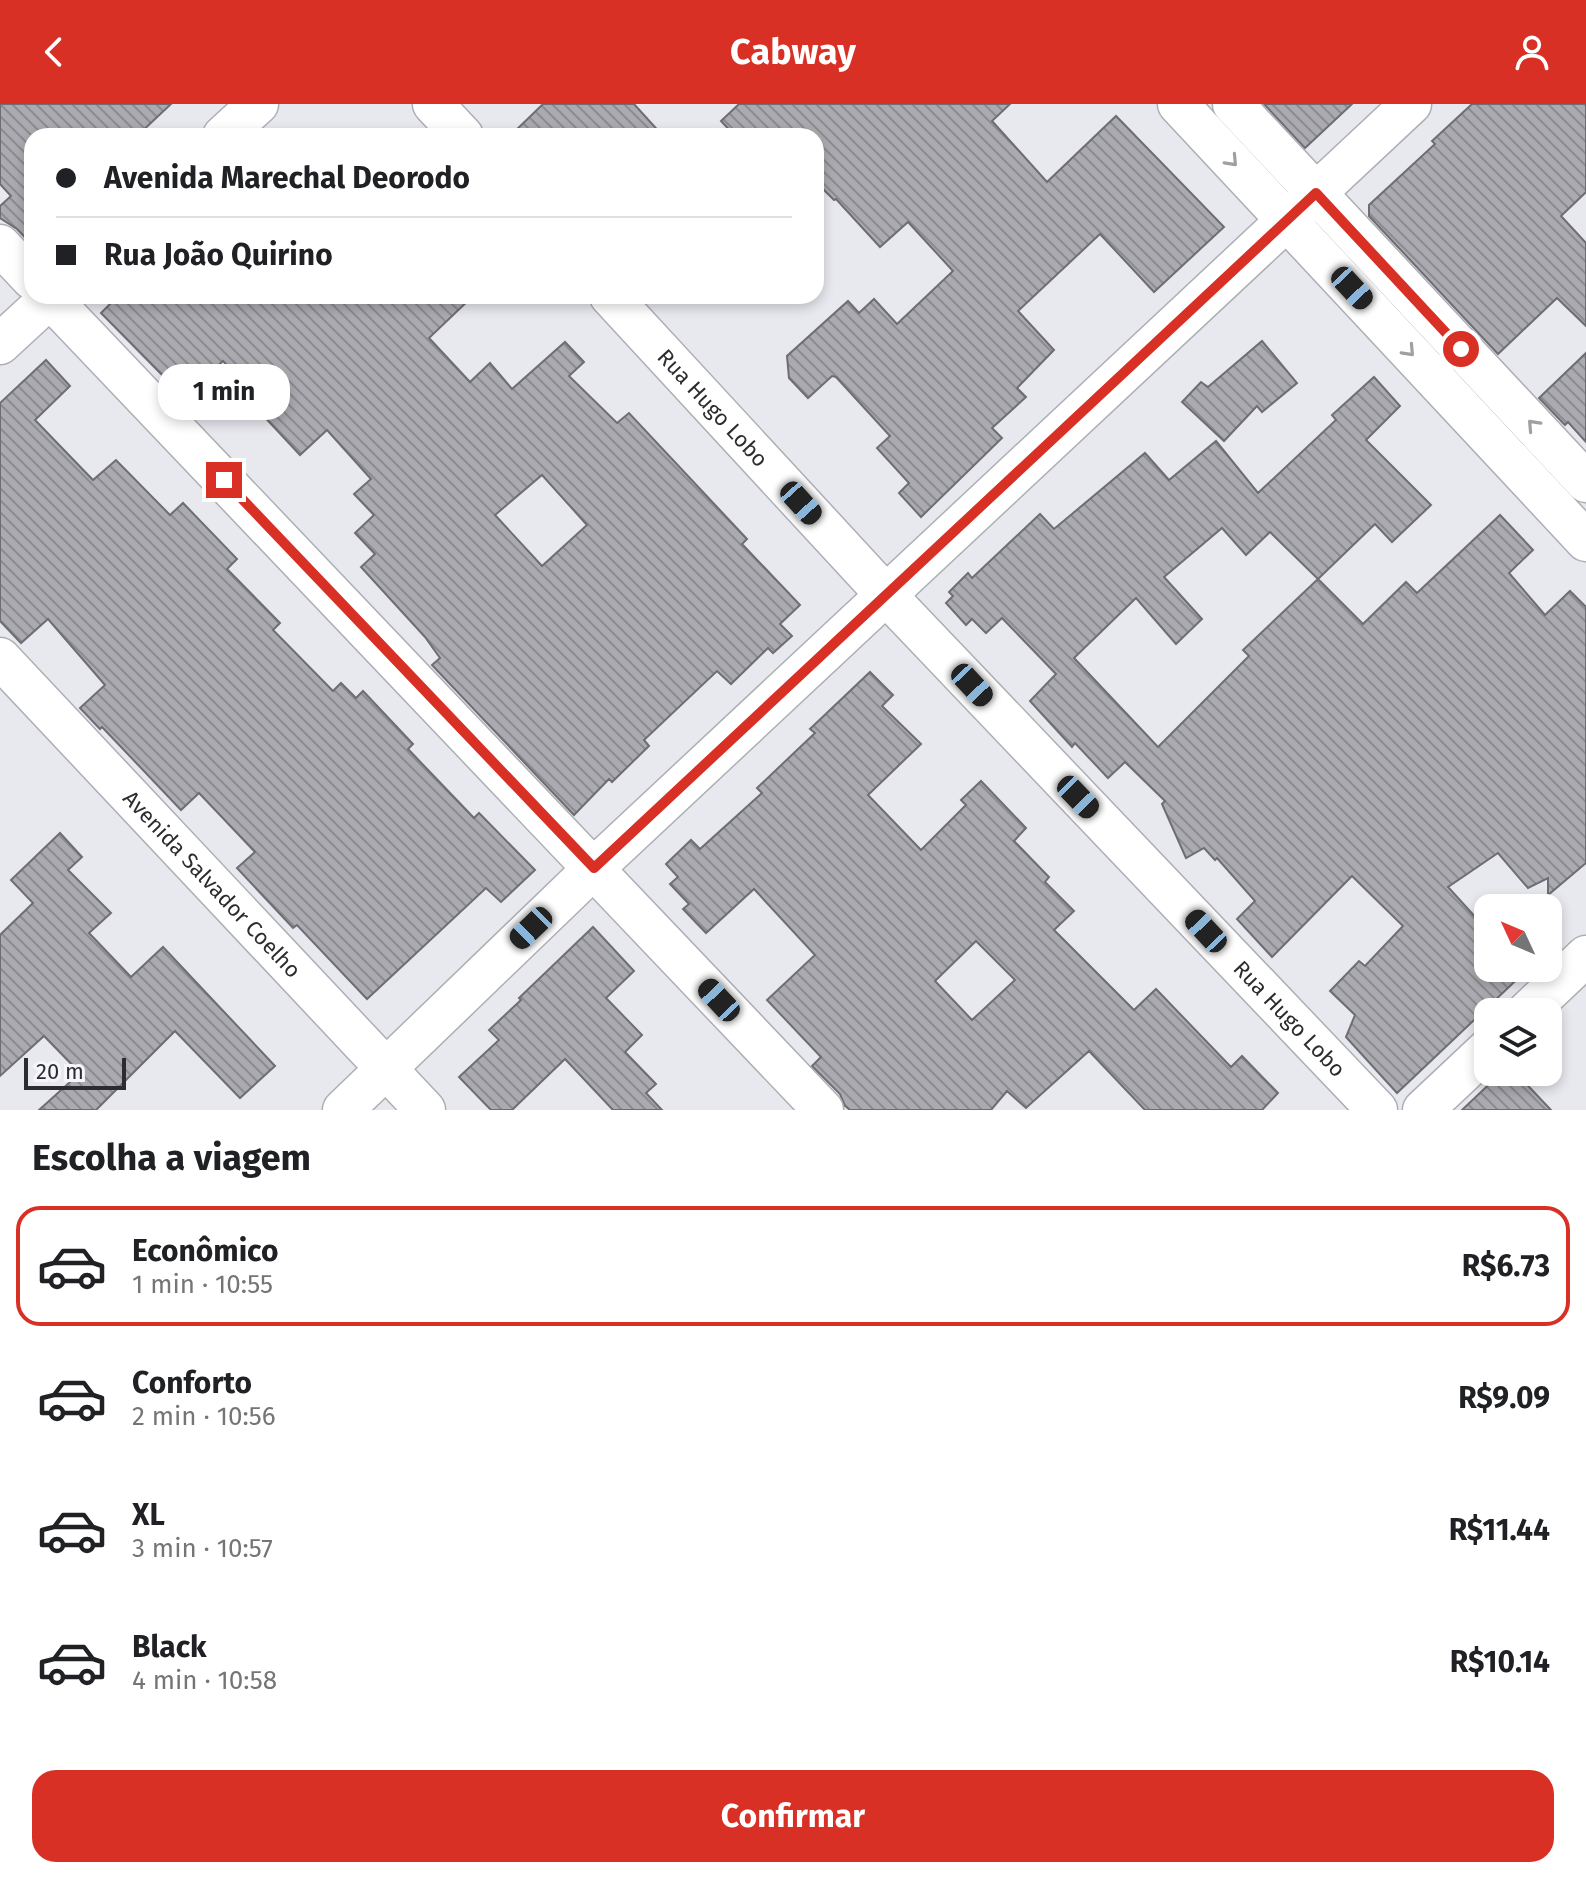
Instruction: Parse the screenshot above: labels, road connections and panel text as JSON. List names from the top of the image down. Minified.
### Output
{"streets":{"street":["Rua Hugo Lobo","Avenida Salvador Coelho"]},"scale_bar":"20 m","north":"top left","page":{"header":"Cabway","banner":["Avenida Marechal Deorodo","Rua João Quirino"],"bubble":"1 min","scale":"20 m","heading":"Escolha a viagem","list":[{"name":"Econômico","note":"1 min · 10:55","value":"R$6.73"},{"name":"Conforto","note":"2 min · 10:56","value":"R$9.09"},{"name":"XL","note":"3 min · 10:57","value":"R$11.44"},{"name":"Black","note":"4 min · 10:58","value":"R$10.14"}],"buttons":"Confirmar"}}
